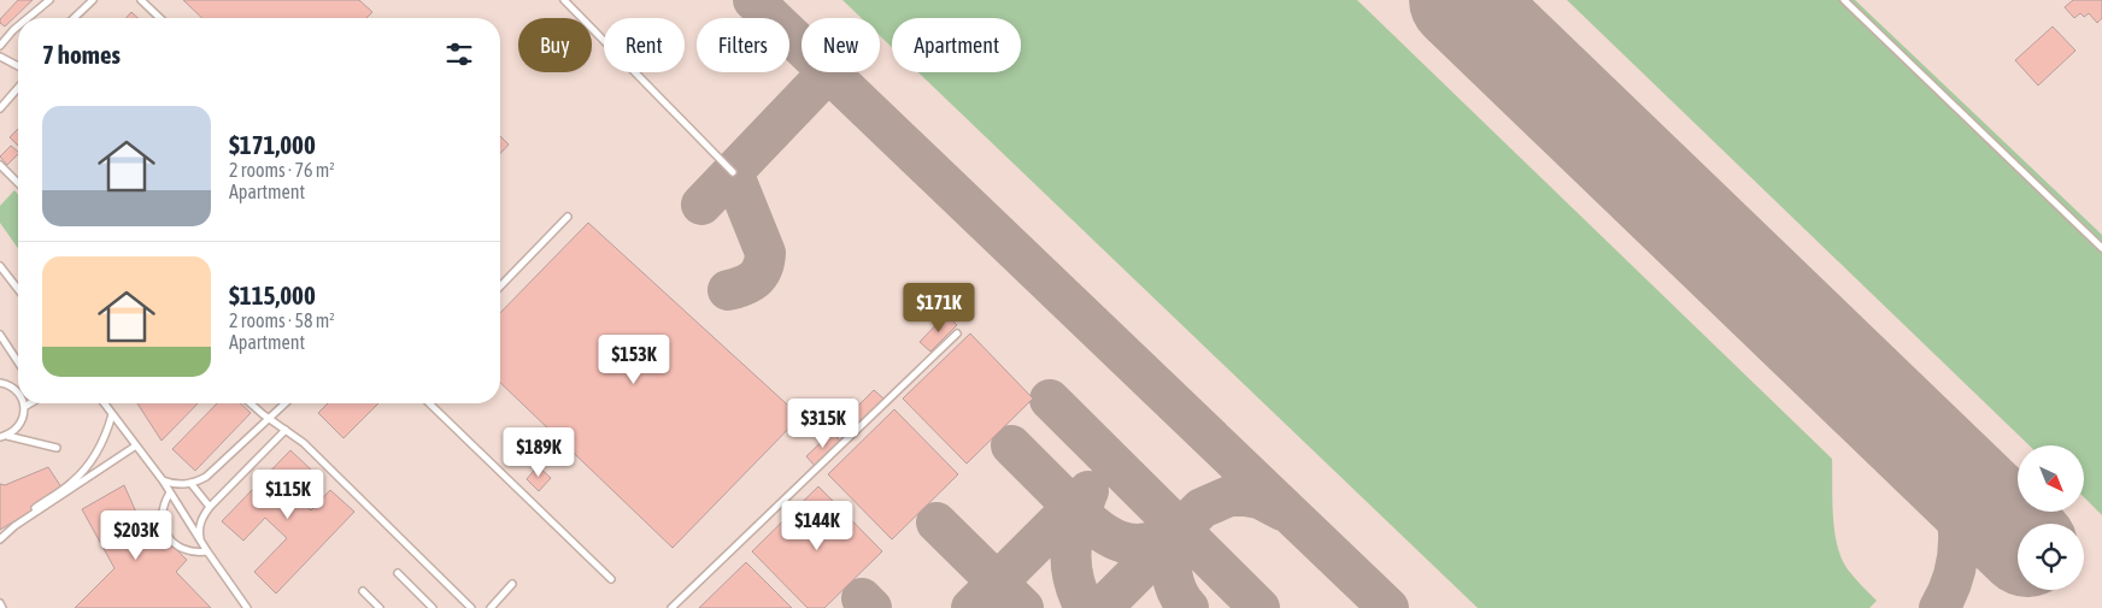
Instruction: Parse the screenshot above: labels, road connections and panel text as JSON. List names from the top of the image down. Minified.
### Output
{"north":"bottom right","page":{"chip":["Buy","Rent","Filters","New","Apartment"],"heading":"7 homes","list":[{"name":"$171,000","note":"2 rooms · 76 m² · Apartment"},{"name":"$115,000","note":"2 rooms · 58 m² · Apartment"}],"price":["$171K","$153K","$315K","$189K","$115K","$144K","$203K"]}}
